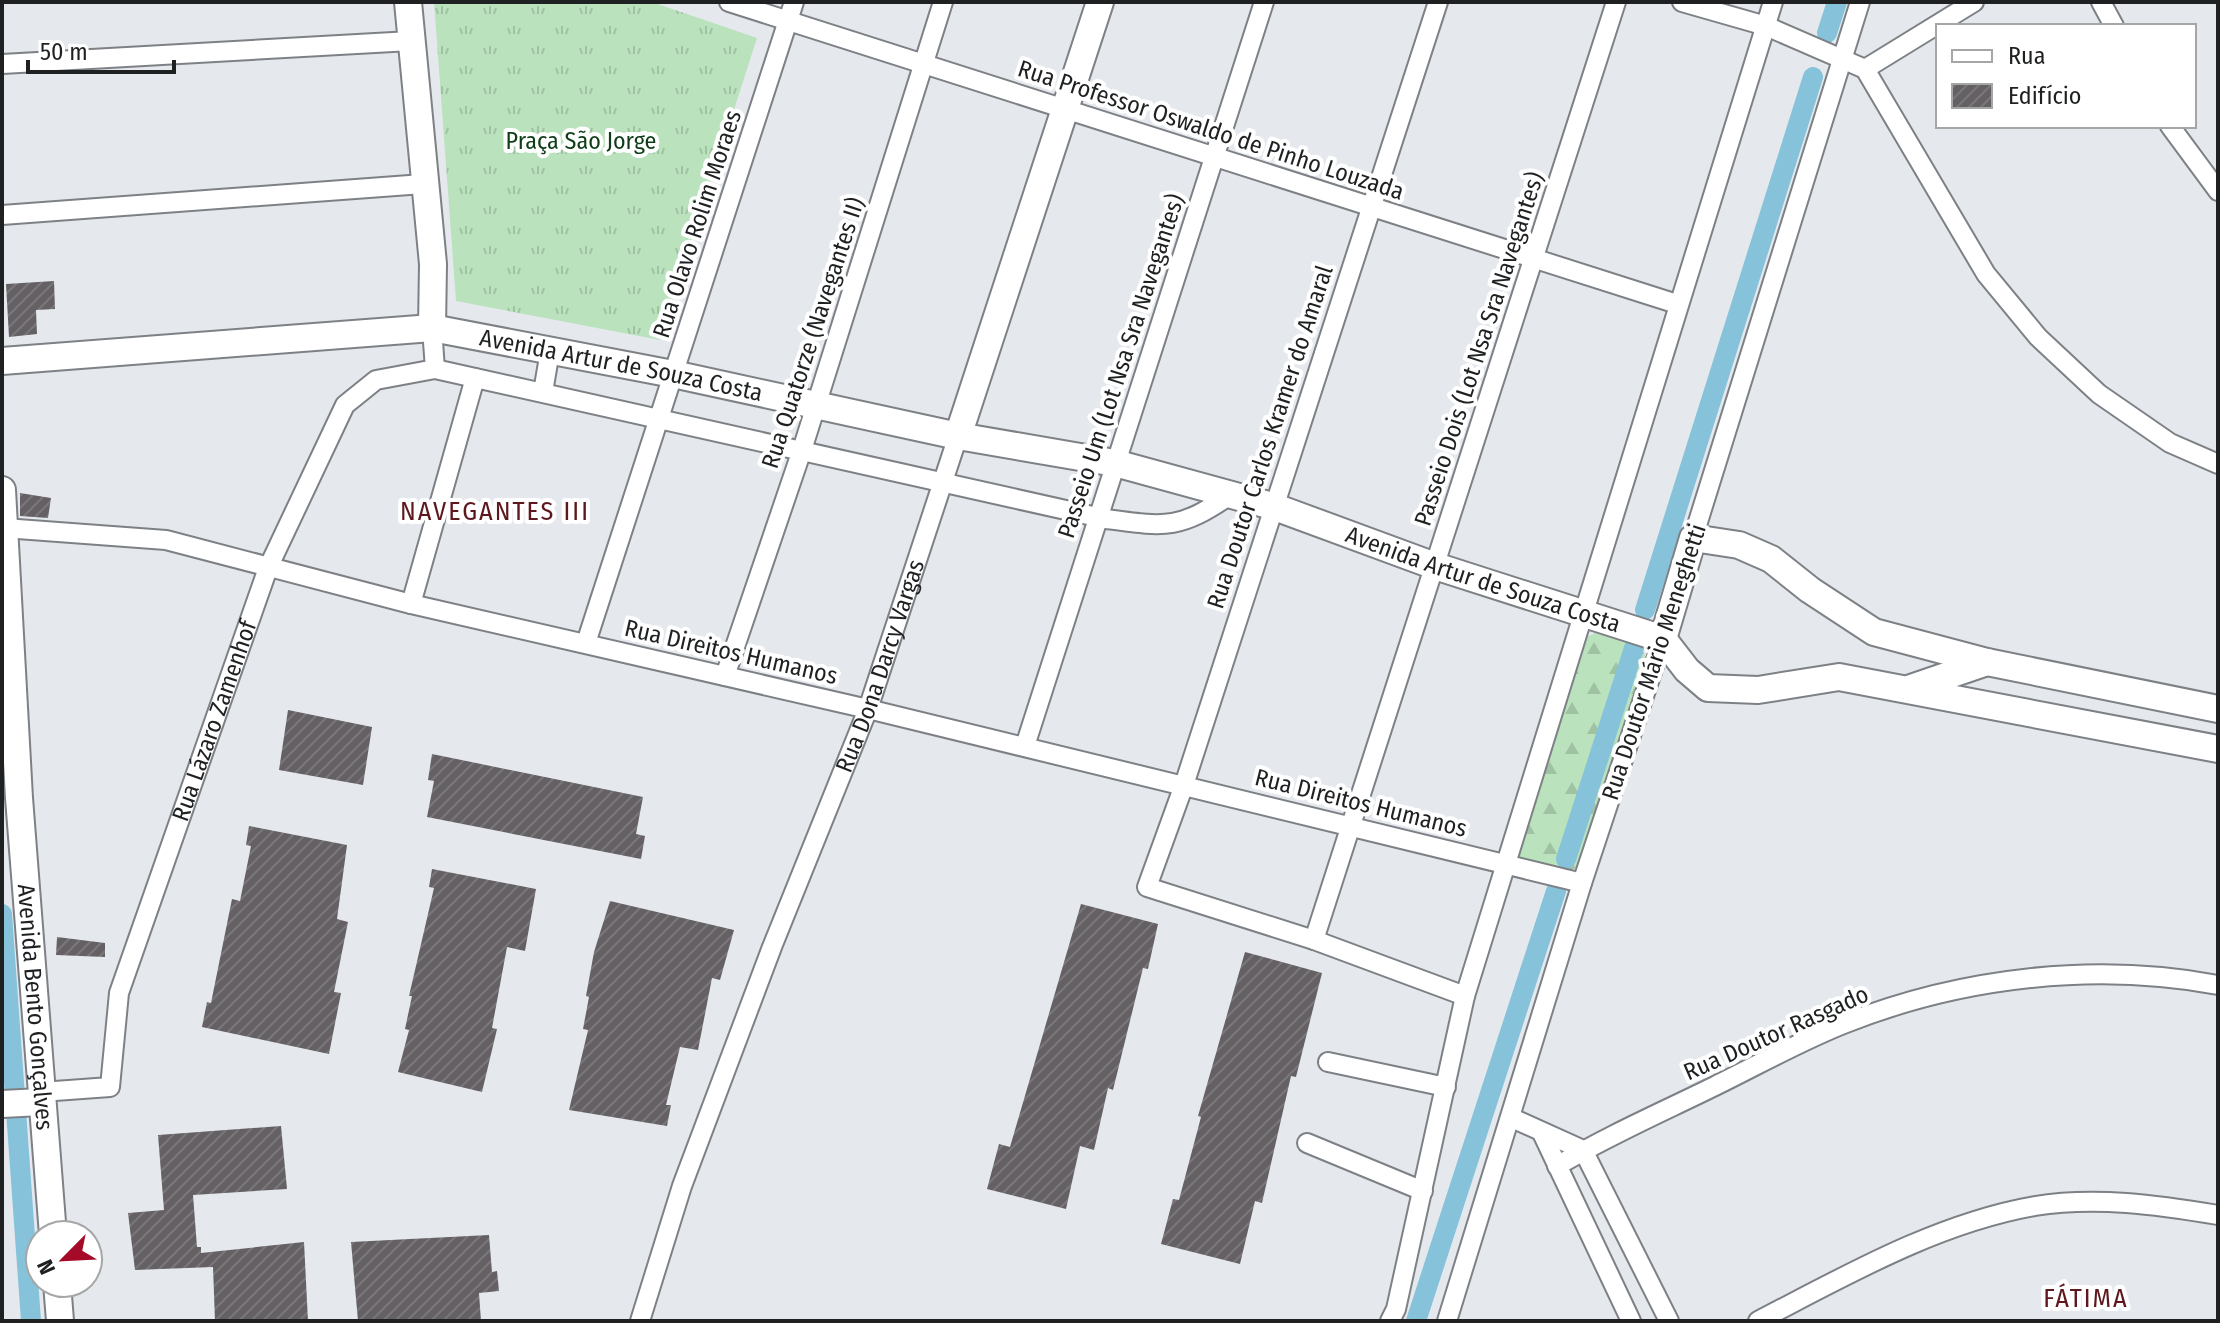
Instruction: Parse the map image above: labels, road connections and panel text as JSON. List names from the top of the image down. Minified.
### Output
{"streets":{"street":["Rua Professor Oswaldo de Pinho Louzada","Rua Olavo Rolim Moraes","Rua Quatorze (Navegantes II)","Passeio Dois (Lot Nsa Sra Navegantes)","Avenida Artur de Souza Costa","Passeio Um (Lot Nsa Sra Navegantes)","Rua Doutor Carlos Kramer do Amaral","Rua Direitos Humanos","Rua Doutor Mário Meneghetti","Rua Dona Darcy Vargas","Rua Lázaro Zamenhof","Avenida Bento Gonçalves","Rua Doutor Rasgado"]},"crossings":[["Rua Professor Oswaldo de Pinho Louzada","Rua Olavo Rolim Moraes"],["Rua Professor Oswaldo de Pinho Louzada","Rua Quatorze (Navegantes II)"],["Rua Professor Oswaldo de Pinho Louzada","Passeio Dois (Lot Nsa Sra Navegantes)"],["Rua Professor Oswaldo de Pinho Louzada","Passeio Um (Lot Nsa Sra Navegantes)"],["Rua Professor Oswaldo de Pinho Louzada","Rua Doutor Carlos Kramer do Amaral"],["Rua Professor Oswaldo de Pinho Louzada","Rua Dona Darcy Vargas"],["Rua Olavo Rolim Moraes","Avenida Artur de Souza Costa"],["Rua Olavo Rolim Moraes","Rua Direitos Humanos"],["Rua Quatorze (Navegantes II)","Avenida Artur de Souza Costa"],["Rua Quatorze (Navegantes II)","Rua Direitos Humanos"],["Passeio Dois (Lot Nsa Sra Navegantes)","Avenida Artur de Souza Costa"],["Passeio Dois (Lot Nsa Sra Navegantes)","Rua Doutor Carlos Kramer do Amaral"],["Passeio Dois (Lot Nsa Sra Navegantes)","Rua Direitos Humanos"],["Avenida Artur de Souza Costa","Passeio Um (Lot Nsa Sra Navegantes)"],["Avenida Artur de Souza Costa","Rua Doutor Carlos Kramer do Amaral"],["Avenida Artur de Souza Costa","Rua Doutor Mário Meneghetti"],["Avenida Artur de Souza Costa","Rua Dona Darcy Vargas"],["Avenida Artur de Souza Costa","Rua Lázaro Zamenhof"],["Passeio Um (Lot Nsa Sra Navegantes)","Rua Direitos Humanos"],["Rua Doutor Carlos Kramer do Amaral","Rua Direitos Humanos"],["Rua Direitos Humanos","Rua Doutor Mário Meneghetti"],["Rua Direitos Humanos","Rua Dona Darcy Vargas"],["Rua Direitos Humanos","Rua Lázaro Zamenhof"],["Rua Direitos Humanos","Avenida Bento Gonçalves"],["Rua Lázaro Zamenhof","Avenida Bento Gonçalves"]],"districts":["NAVEGANTES III","FÁTIMA"],"parks":["Praça São Jorge"],"legend":["Rua","Edifício"],"scale_bar":"50 m","north":"bottom left"}
